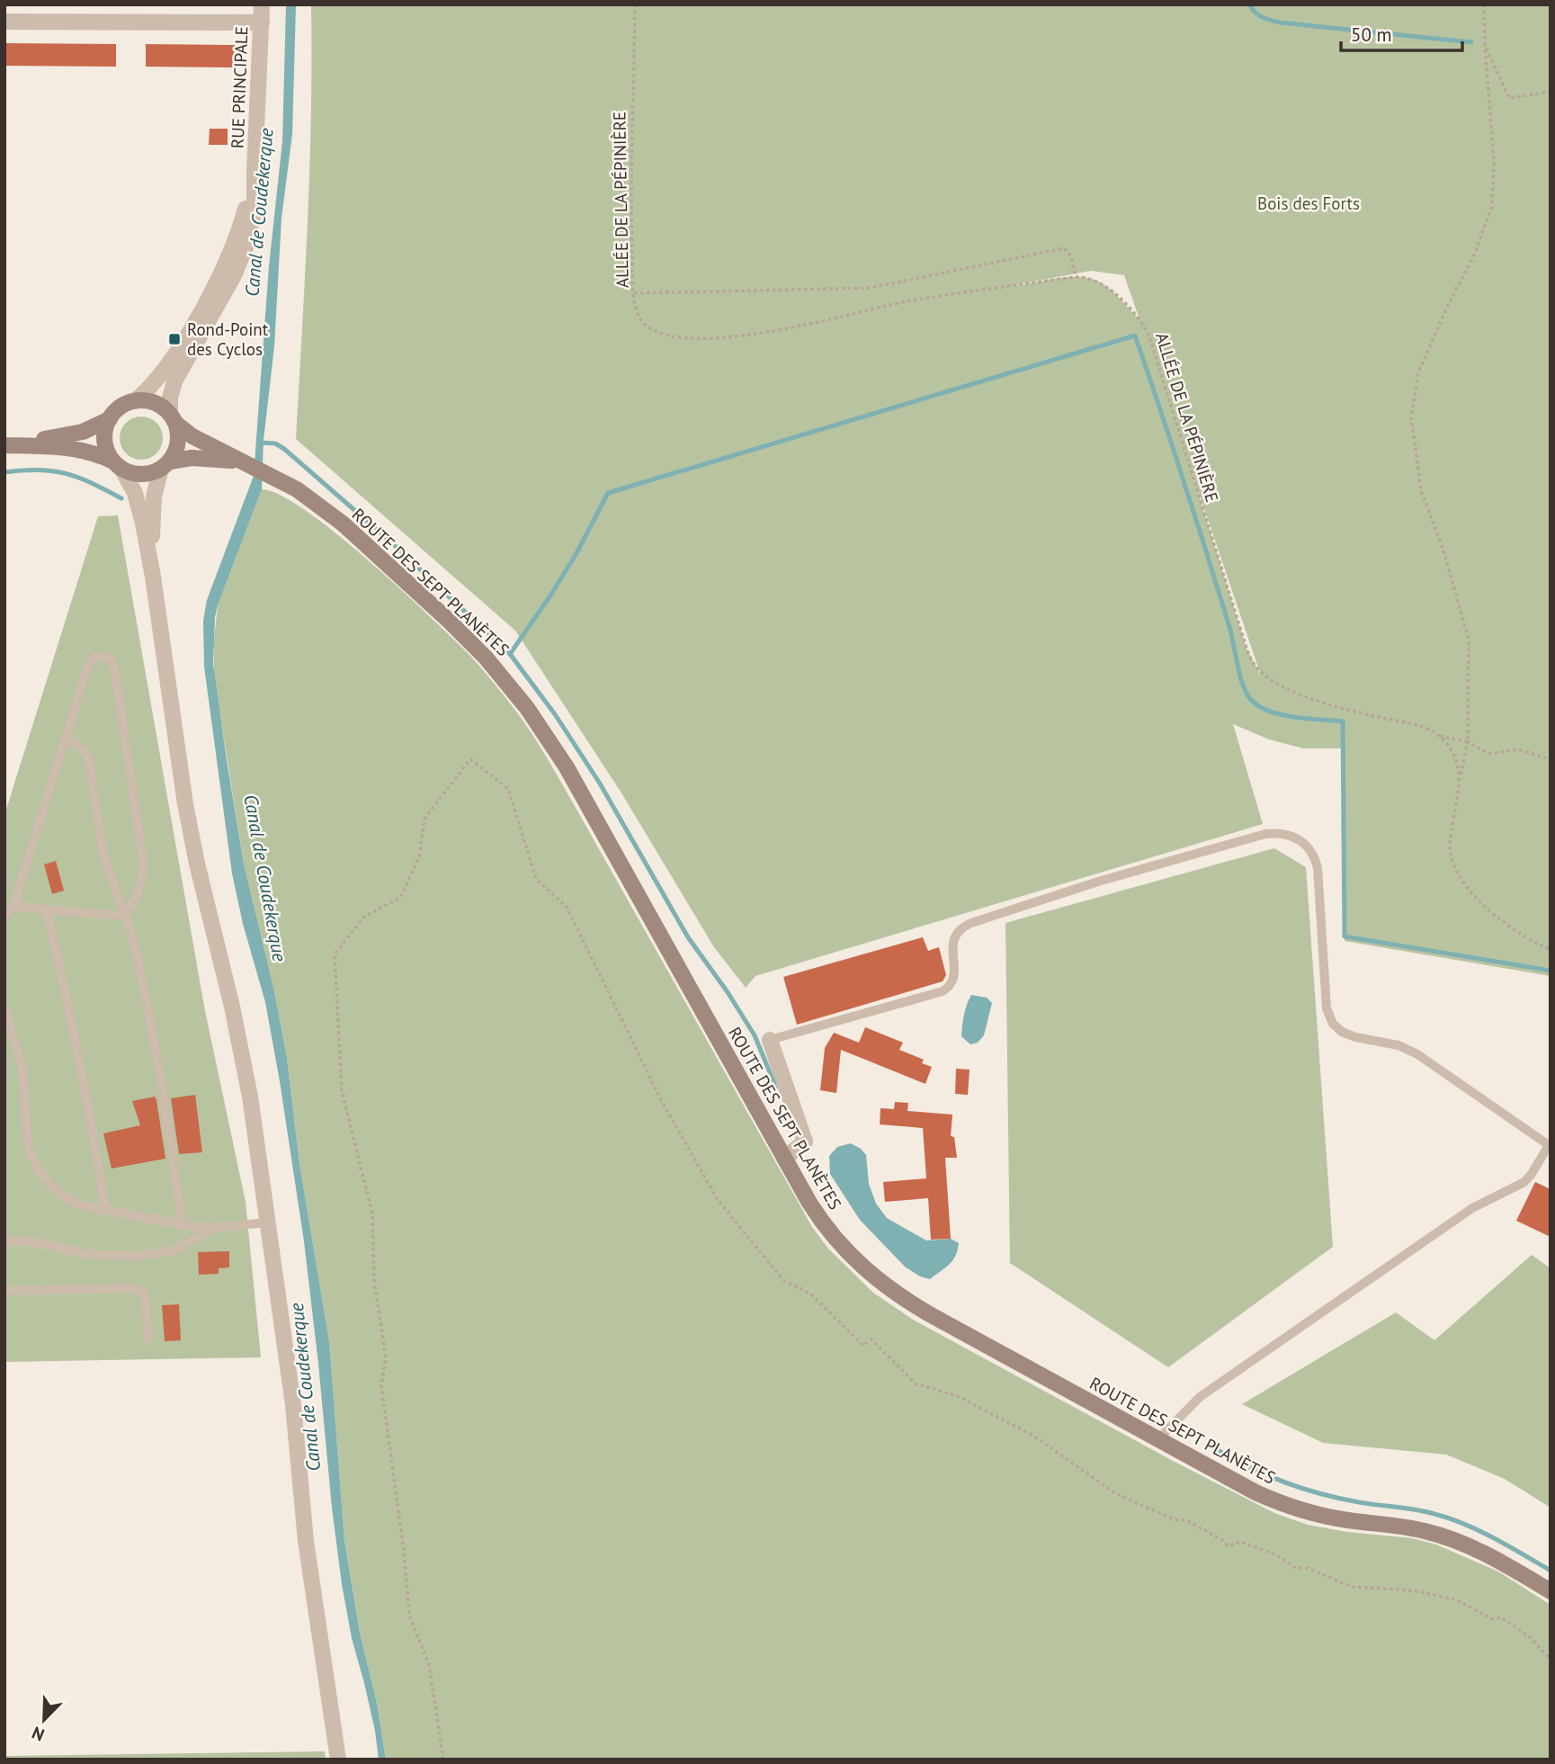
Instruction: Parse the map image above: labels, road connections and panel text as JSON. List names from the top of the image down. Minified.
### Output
{"streets":{"main road":["ROUTE DES SEPT PLANÈTES"],"street":["RUE PRINCIPALE"],"path":["ALLÉE DE LA PÉPINIÈRE"]},"crossings":[["RUE PRINCIPALE","ROUTE DES SEPT PLANÈTES"]],"water":["Canal de Coudekerque"],"parks":["Bois des Forts"],"places":{"transit":["Rond-Point des Cyclos"]},"scale_bar":"50 m","north":"bottom left"}
